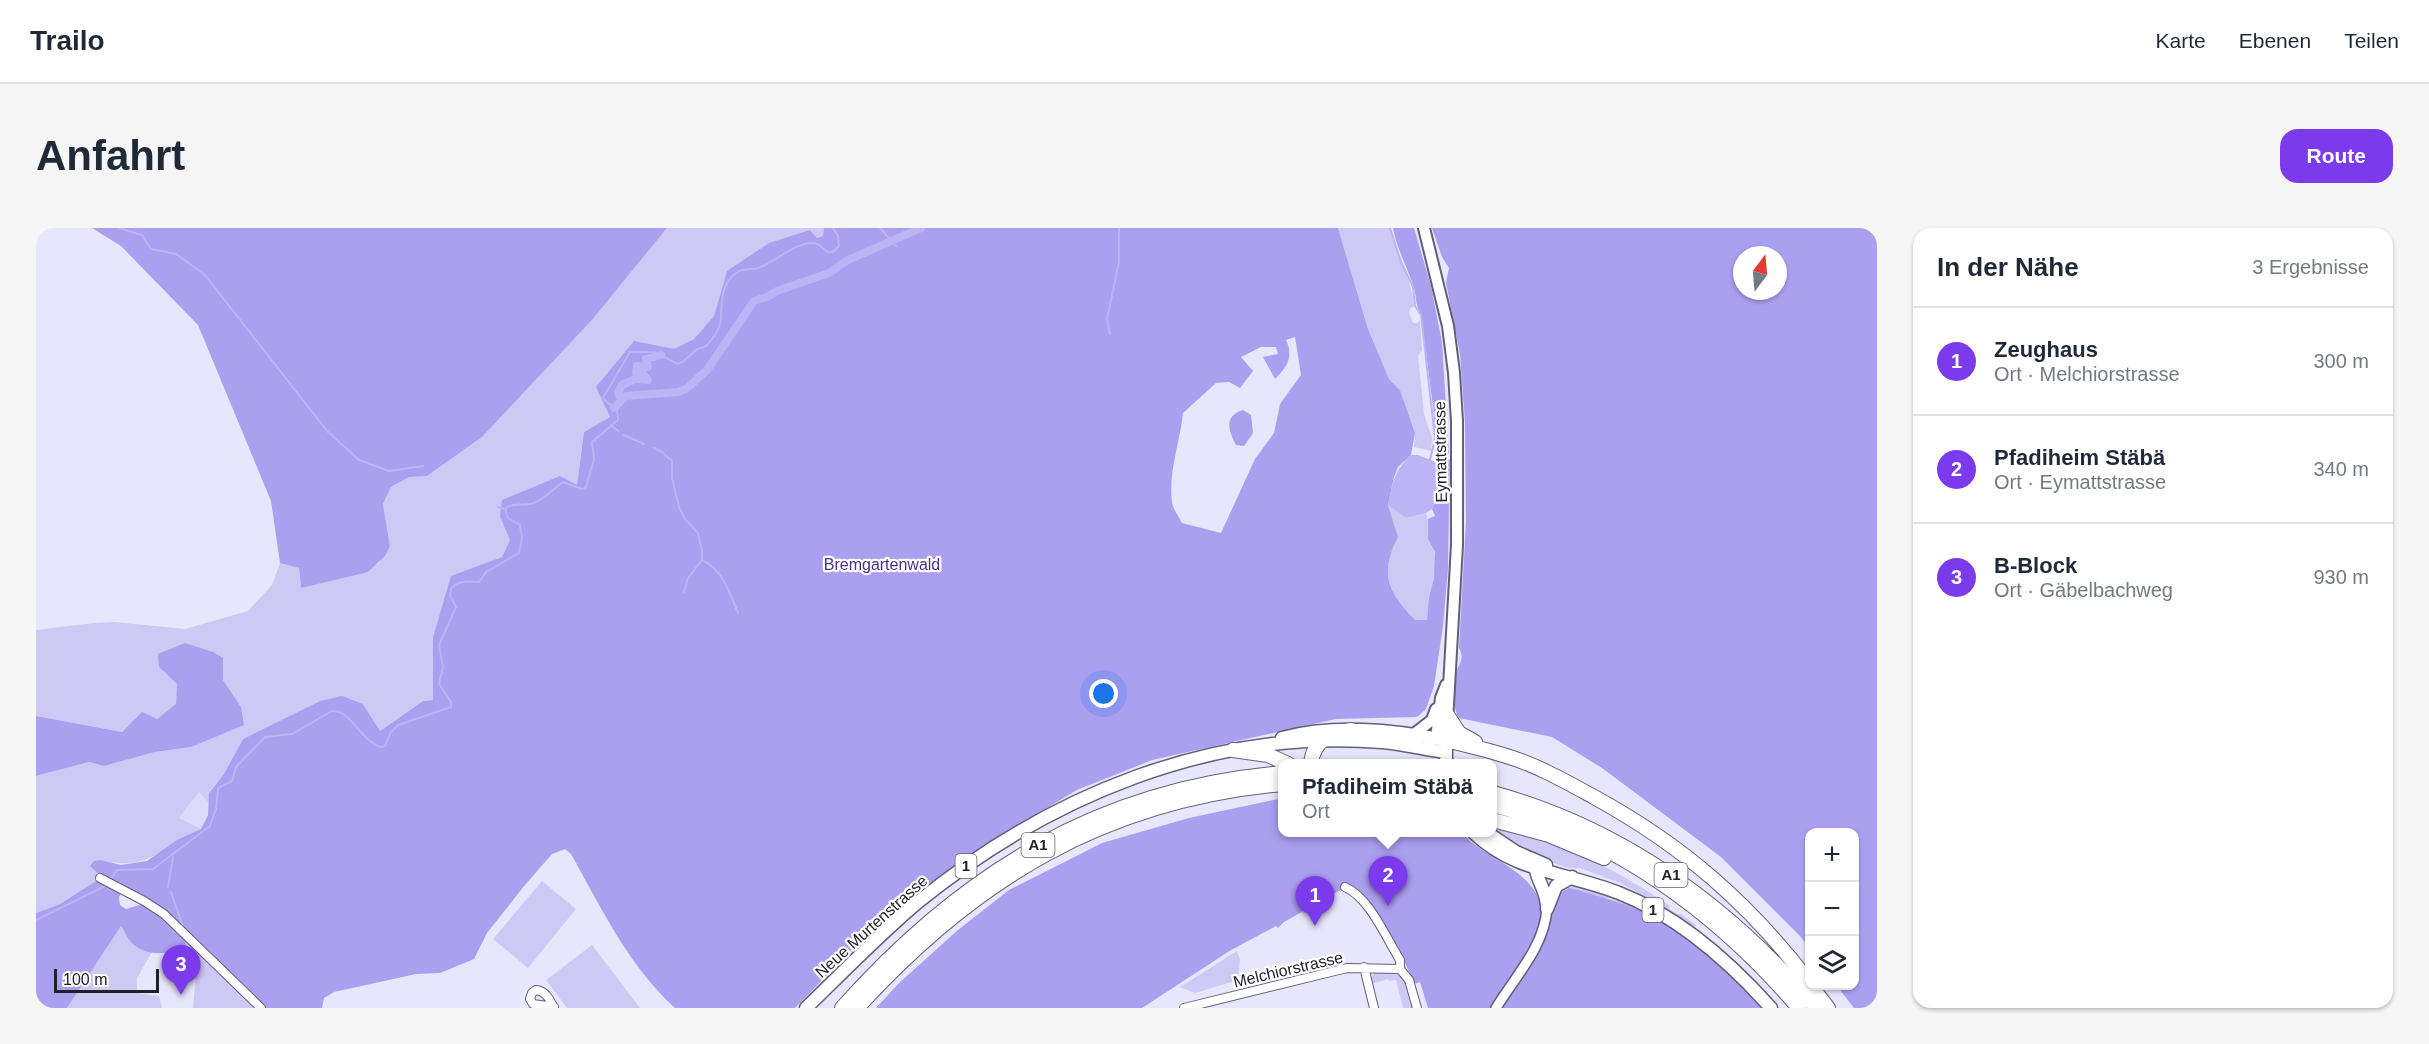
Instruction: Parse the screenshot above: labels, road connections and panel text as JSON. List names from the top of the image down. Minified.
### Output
{"streets":{"highway":["A1"],"main road":["Eymattstrasse","1","Neue Murtenstrasse"],"street":["Melchiorstrasse"]},"crossings":[["Eymattstrasse","Neue Murtenstrasse"]],"parks":["Bremgartenwald"],"scale_bar":"100 m","north":"top","page":{"header":"Trailo","nav":["Karte","Ebenen","Teilen"],"buttons":"Route","title":"Anfahrt","heading":["In der Nähe","3 Ergebnisse"],"list":[{"mark":"1","name":"Zeughaus","note":"Ort · Melchiorstrasse","value":"300 m"},{"mark":"2","name":"Pfadiheim Stäbä","note":"Ort · Eymattstrasse","value":"340 m"},{"mark":"3","name":"B-Block","note":"Ort · Gäbelbachweg","value":"930 m"}],"popup":["Pfadiheim Stäbä","Ort"],"map_buttons":["+","−"],"pins":["2","1","3"],"scale":"100 m"}}
